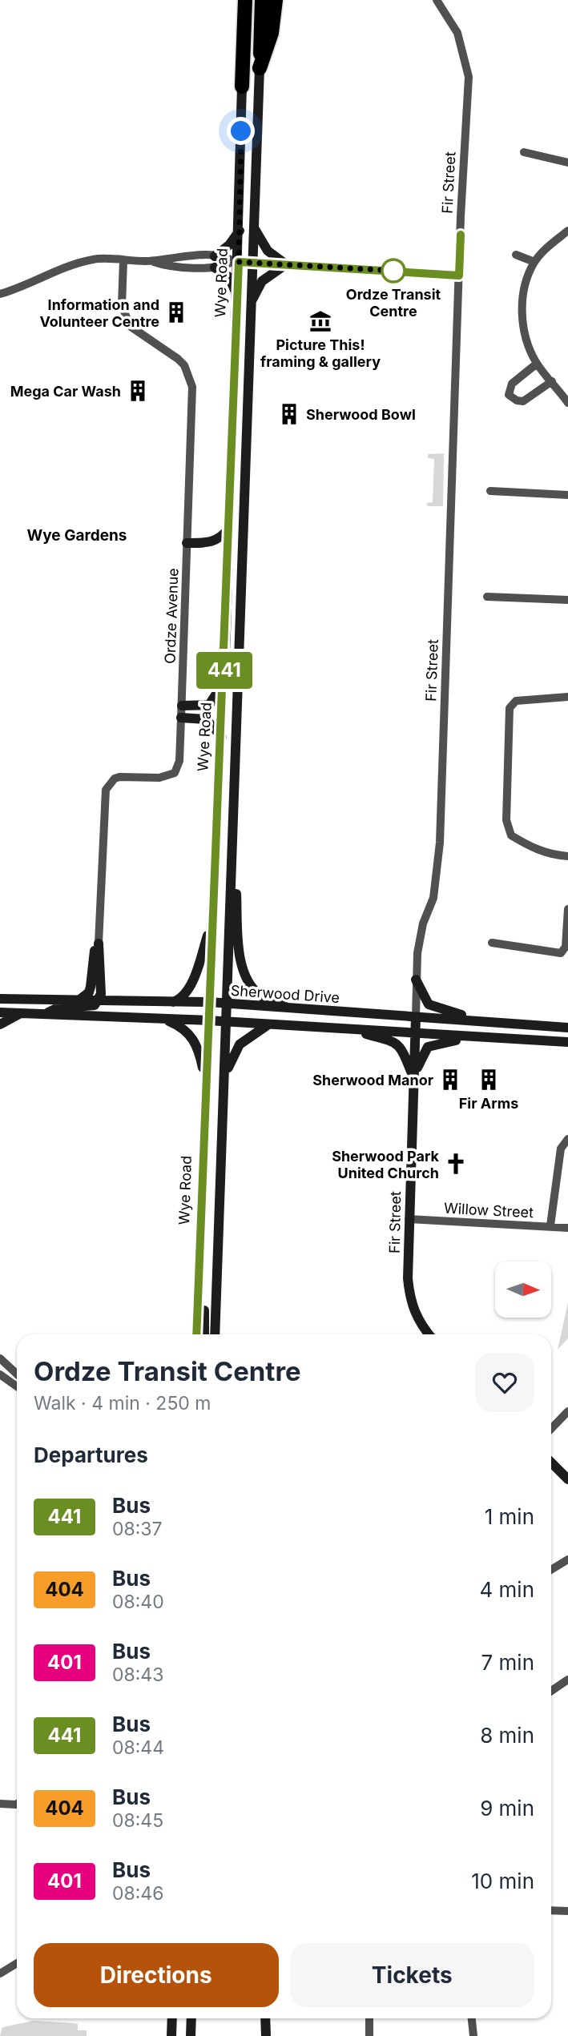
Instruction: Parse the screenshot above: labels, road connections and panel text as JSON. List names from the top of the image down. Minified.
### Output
{"streets":{"highway":["Wye Road"],"main road":["Fir Street","Sherwood Drive"],"street":["Ordze Avenue","Willow Street"]},"crossings":[["Fir Street","Sherwood Drive"],["Fir Street","Willow Street"],["Wye Road","Sherwood Drive"]],"districts":["Wye Gardens"],"places":{"other":["Ordze Transit Centre"],"building":["Information and Volunteer Centre","Mega Car Wash","Sherwood Bowl","Sherwood Manor","Fir Arms"],"museum":["Picture This! framing & gallery"],"church":["Sherwood Park United Church"]},"lines":["bus line 441"],"north":"right","page":{"on_map":"441","heading":[["Ordze Transit Centre","Walk · 4 min · 250 m"],"Departures"],"list":[{"mark":"441","name":"Bus","note":"08:37","value":"1 min"},{"mark":"404","name":"Bus","note":"08:40","value":"4 min"},{"mark":"401","name":"Bus","note":"08:43","value":"7 min"},{"mark":"441","name":"Bus","note":"08:44","value":"8 min"},{"mark":"404","name":"Bus","note":"08:45","value":"9 min"},{"mark":"401","name":"Bus","note":"08:46","value":"10 min"}],"buttons":["Directions","Tickets"]}}
